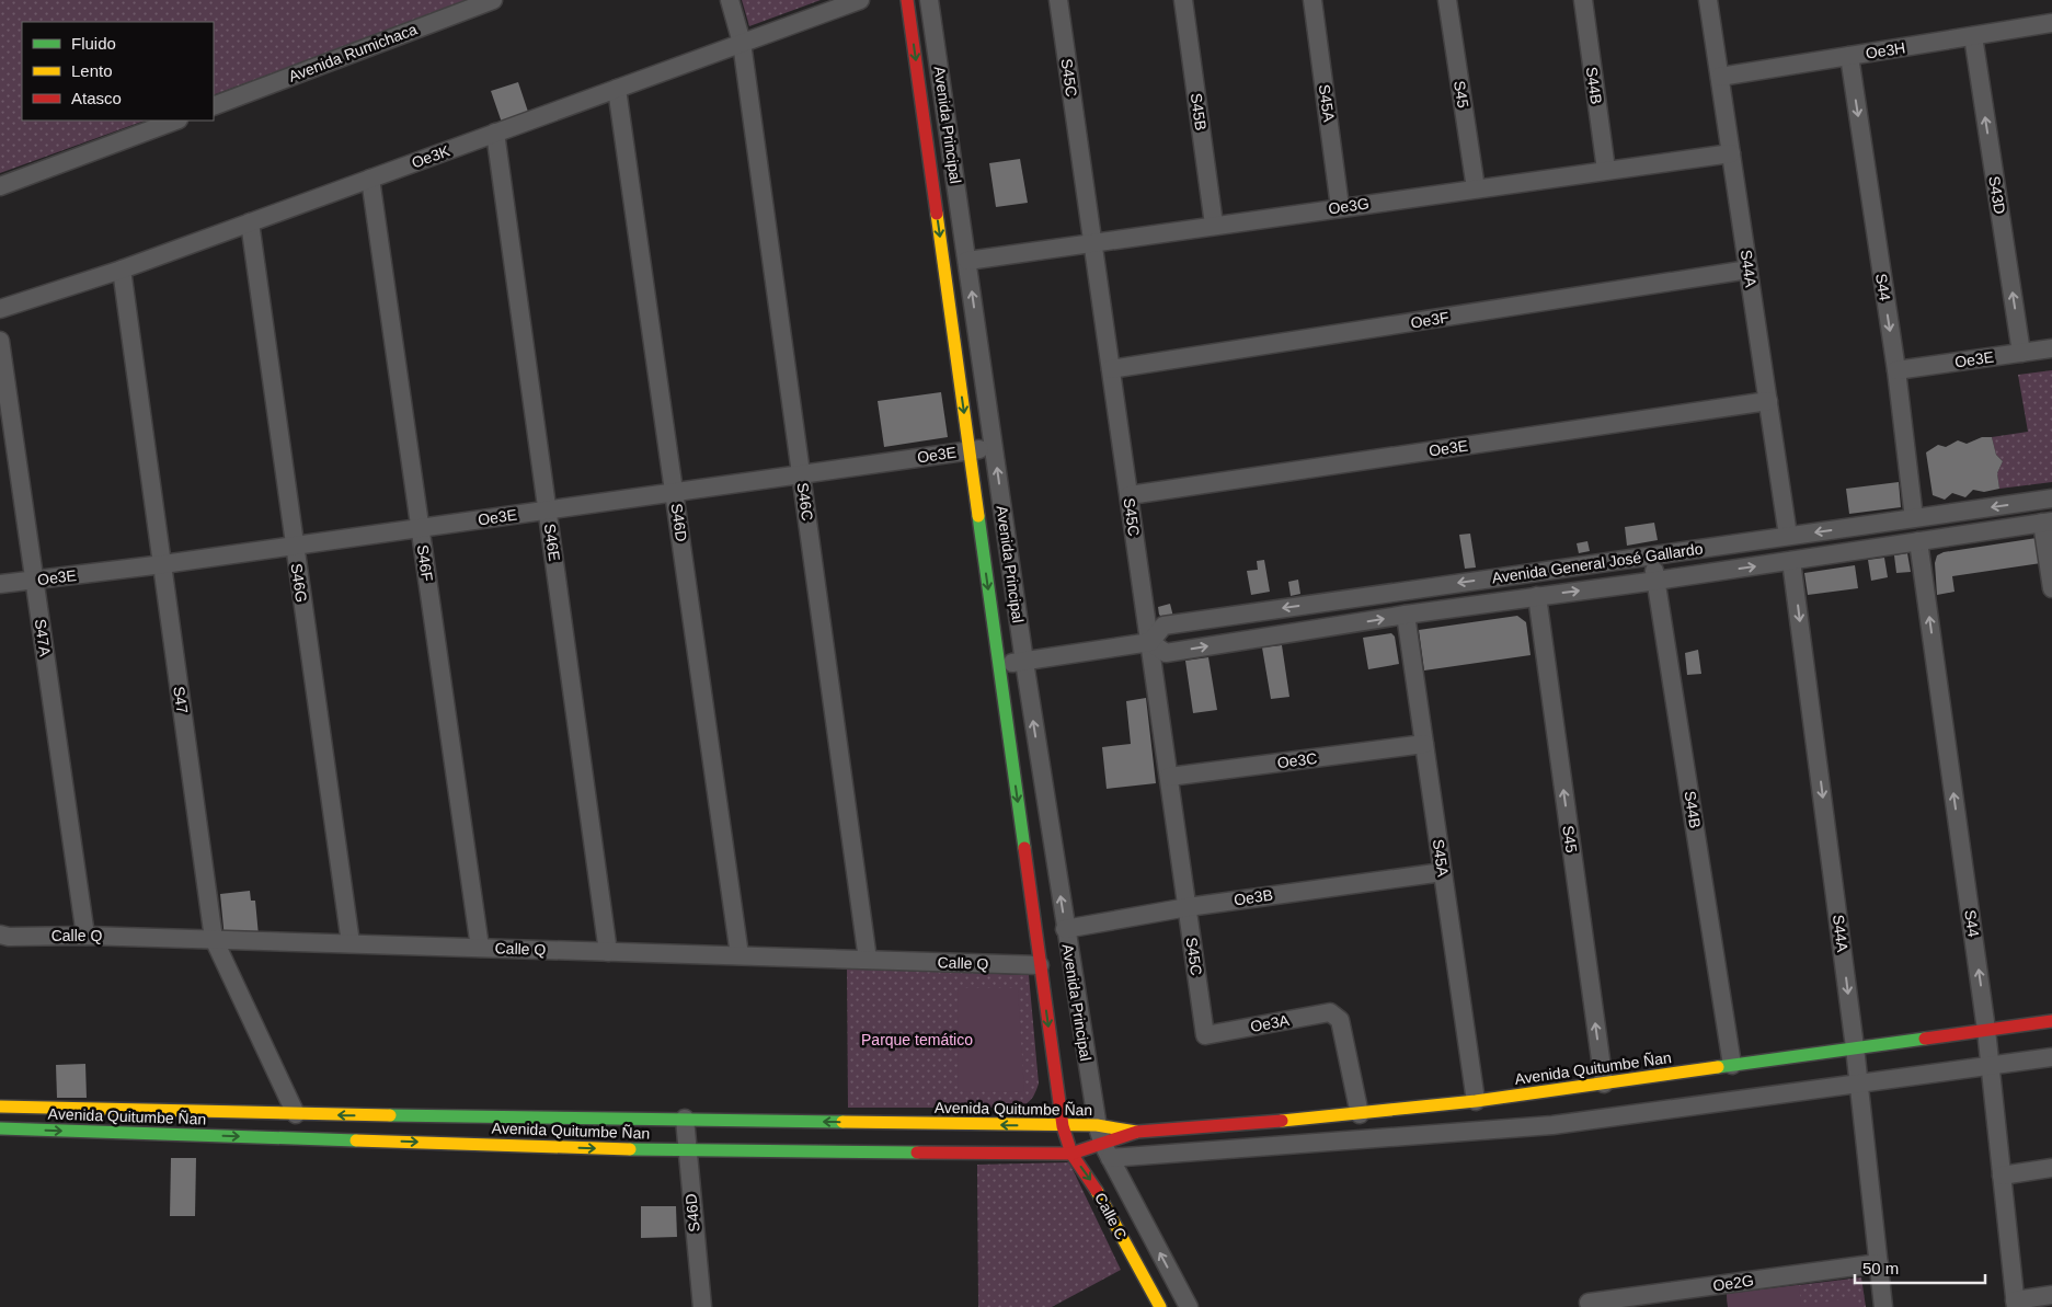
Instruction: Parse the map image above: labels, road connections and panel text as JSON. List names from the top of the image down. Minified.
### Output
{"streets":{"street":["Oe3H","Avenida Rumichaca","S45C","S44B","S45","S45A","S45B","Avenida Principal","Oe3K","S43D","Oe3G","S44A","S44","Oe3F","Oe3E","S46C","S46D","S46E","S46F","Avenida General José Gallardo","S46G","S47A","S47","Oe3C","Oe3B","Calle Q","Oe3A","Avenida Quitumbe Ñan","Calle C","Oe2G"]},"crossings":[["Oe3H","S43D"],["Oe3H","S44A"],["Oe3H","S44"],["S45C","Oe3G"],["S45C","Oe3F"],["S45C","Oe3E"],["S45C","Avenida General José Gallardo"],["S45C","Oe3C"],["S45C","Oe3B"],["S45C","Oe3A"],["S44B","Oe3G"],["S44B","Avenida General José Gallardo"],["S44B","Avenida Quitumbe Ñan"],["S45","Oe3G"],["S45","Avenida General José Gallardo"],["S45","Avenida Quitumbe Ñan"],["S45A","Oe3G"],["S45A","Avenida General José Gallardo"],["S45A","Oe3C"],["S45A","Oe3B"],["S45A","Avenida Quitumbe Ñan"],["S45B","Oe3G"],["Avenida Principal","Oe3G"],["Avenida Principal","Oe3E"],["Avenida Principal","Oe3B"],["Avenida Principal","Calle Q"],["Avenida Principal","Avenida Quitumbe Ñan"],["Avenida Principal","Calle C"],["Oe3K","S46C"],["Oe3K","S46D"],["Oe3K","S46E"],["Oe3K","S46F"],["Oe3K","S46G"],["Oe3K","S47"],["S43D","Oe3E"],["Oe3G","S44A"],["S44A","Oe3F"],["S44A","Oe3E"],["S44A","Avenida General José Gallardo"],["S44A","Avenida Quitumbe Ñan"],["S44A","Oe2G"],["S44","Oe3E"],["S44","Avenida General José Gallardo"],["S44","Avenida Quitumbe Ñan"],["Oe3E","S46C"],["Oe3E","S46D"],["Oe3E","S46E"],["Oe3E","S46F"],["Oe3E","S46G"],["Oe3E","S47A"],["Oe3E","S47"],["S46C","Calle Q"],["S46D","Calle Q"],["S46D","Avenida Quitumbe Ñan"],["S46E","Calle Q"],["S46F","Calle Q"],["S46G","Calle Q"],["S47A","Calle Q"],["S47","Calle Q"],["S47","Avenida Quitumbe Ñan"],["Oe3A","Avenida Quitumbe Ñan"],["Avenida Quitumbe Ñan","Calle C"]],"one_way":["S45","S43D","S44A"],"parks":["Parque temático"],"legend":["Fluido","Lento","Atasco"],"scale_bar":"50 m"}
